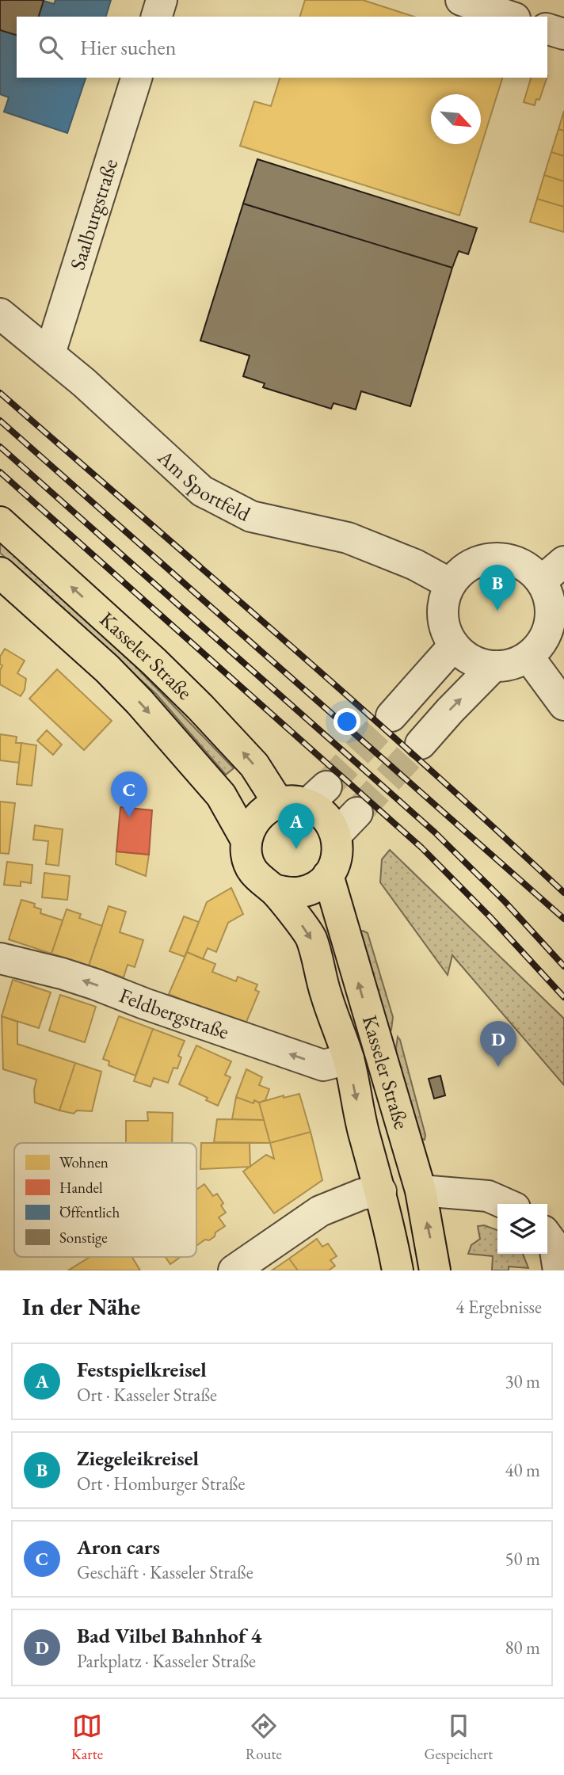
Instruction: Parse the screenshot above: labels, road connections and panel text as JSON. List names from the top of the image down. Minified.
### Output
{"streets":{"main road":["Kasseler Straße"],"street":["Saalburgstraße","Am Sportfeld","Feldbergstraße"]},"crossings":[["Saalburgstraße","Am Sportfeld"],["Kasseler Straße","Feldbergstraße"]],"one_way":["Feldbergstraße"],"legend":["Wohnen","Handel","Öffentlich","Sonstige"],"north":"bottom right","page":{"search":"Hier suchen","pins":["B","C","A","D"],"heading":["In der Nähe","4 Ergebnisse"],"list":[{"mark":"A","name":"Festspielkreisel","note":"Ort · Kasseler Straße","value":"30 m"},{"mark":"B","name":"Ziegeleikreisel","note":"Ort · Homburger Straße","value":"40 m"},{"mark":"C","name":"Aron cars","note":"Geschäft · Kasseler Straße","value":"50 m"},{"mark":"D","name":"Bad Vilbel Bahnhof 4","note":"Parkplatz · Kasseler Straße","value":"80 m"}],"nav":["Karte","Route","Gespeichert"]}}
